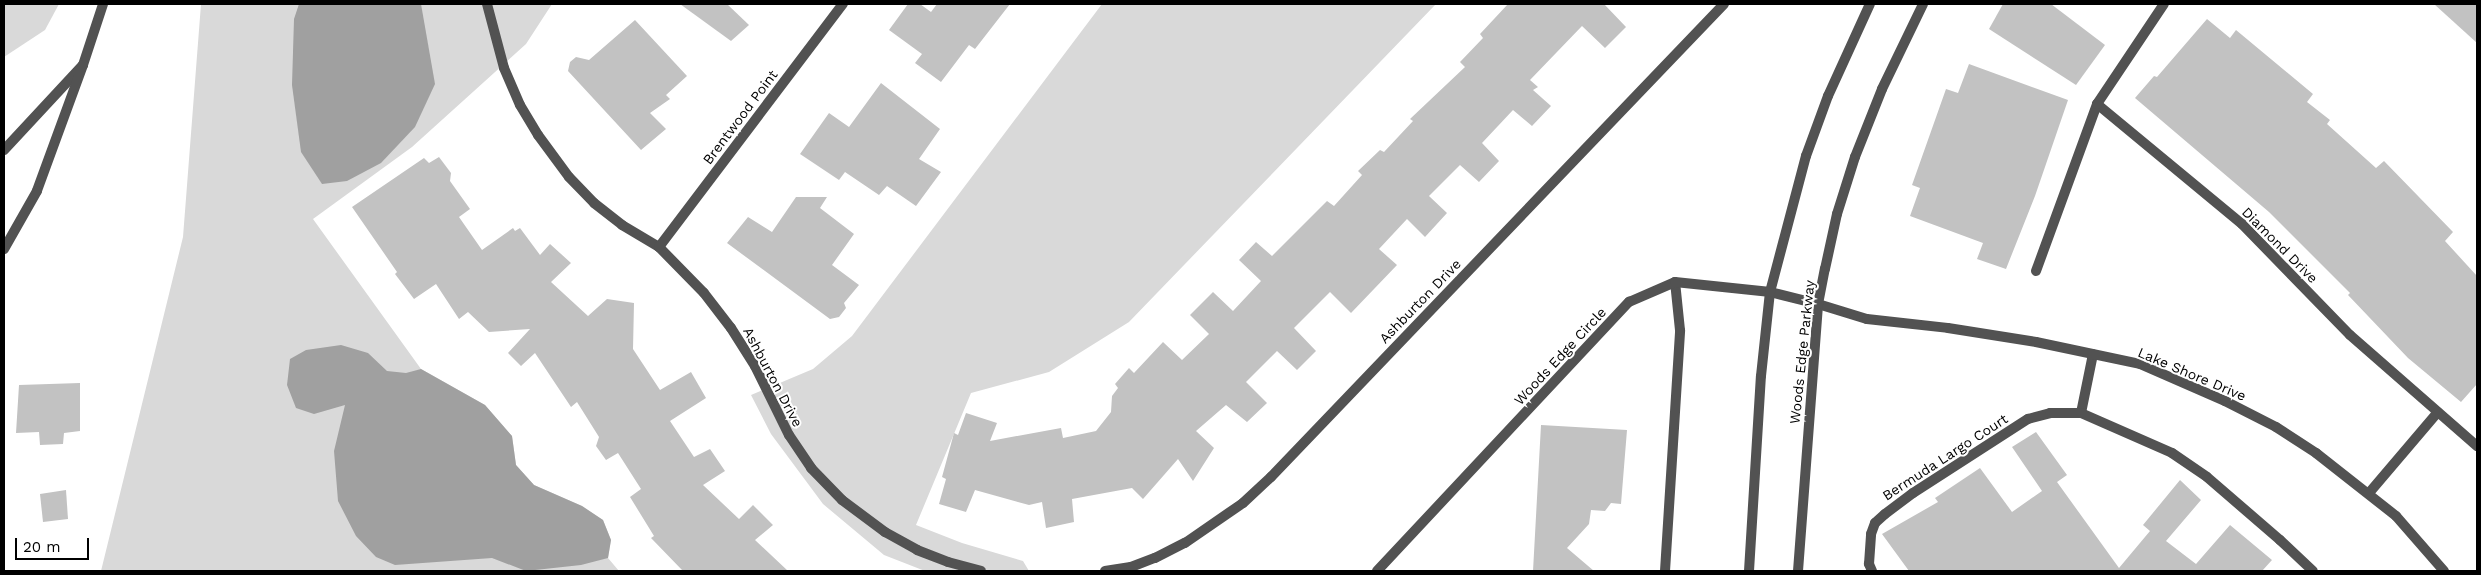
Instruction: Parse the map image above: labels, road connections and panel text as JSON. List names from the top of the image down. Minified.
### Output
{"streets":{"street":["Brentwood Point","Diamond Drive","Ashburton Drive","Woods Edge Parkway","Woods Edge Circle","Lake Shore Drive","Bermuda Largo Court"]},"crossings":[["Brentwood Point","Ashburton Drive"],["Woods Edge Parkway","Woods Edge Circle"],["Woods Edge Parkway","Lake Shore Drive"],["Woods Edge Circle","Lake Shore Drive"]],"scale_bar":"20 m"}
